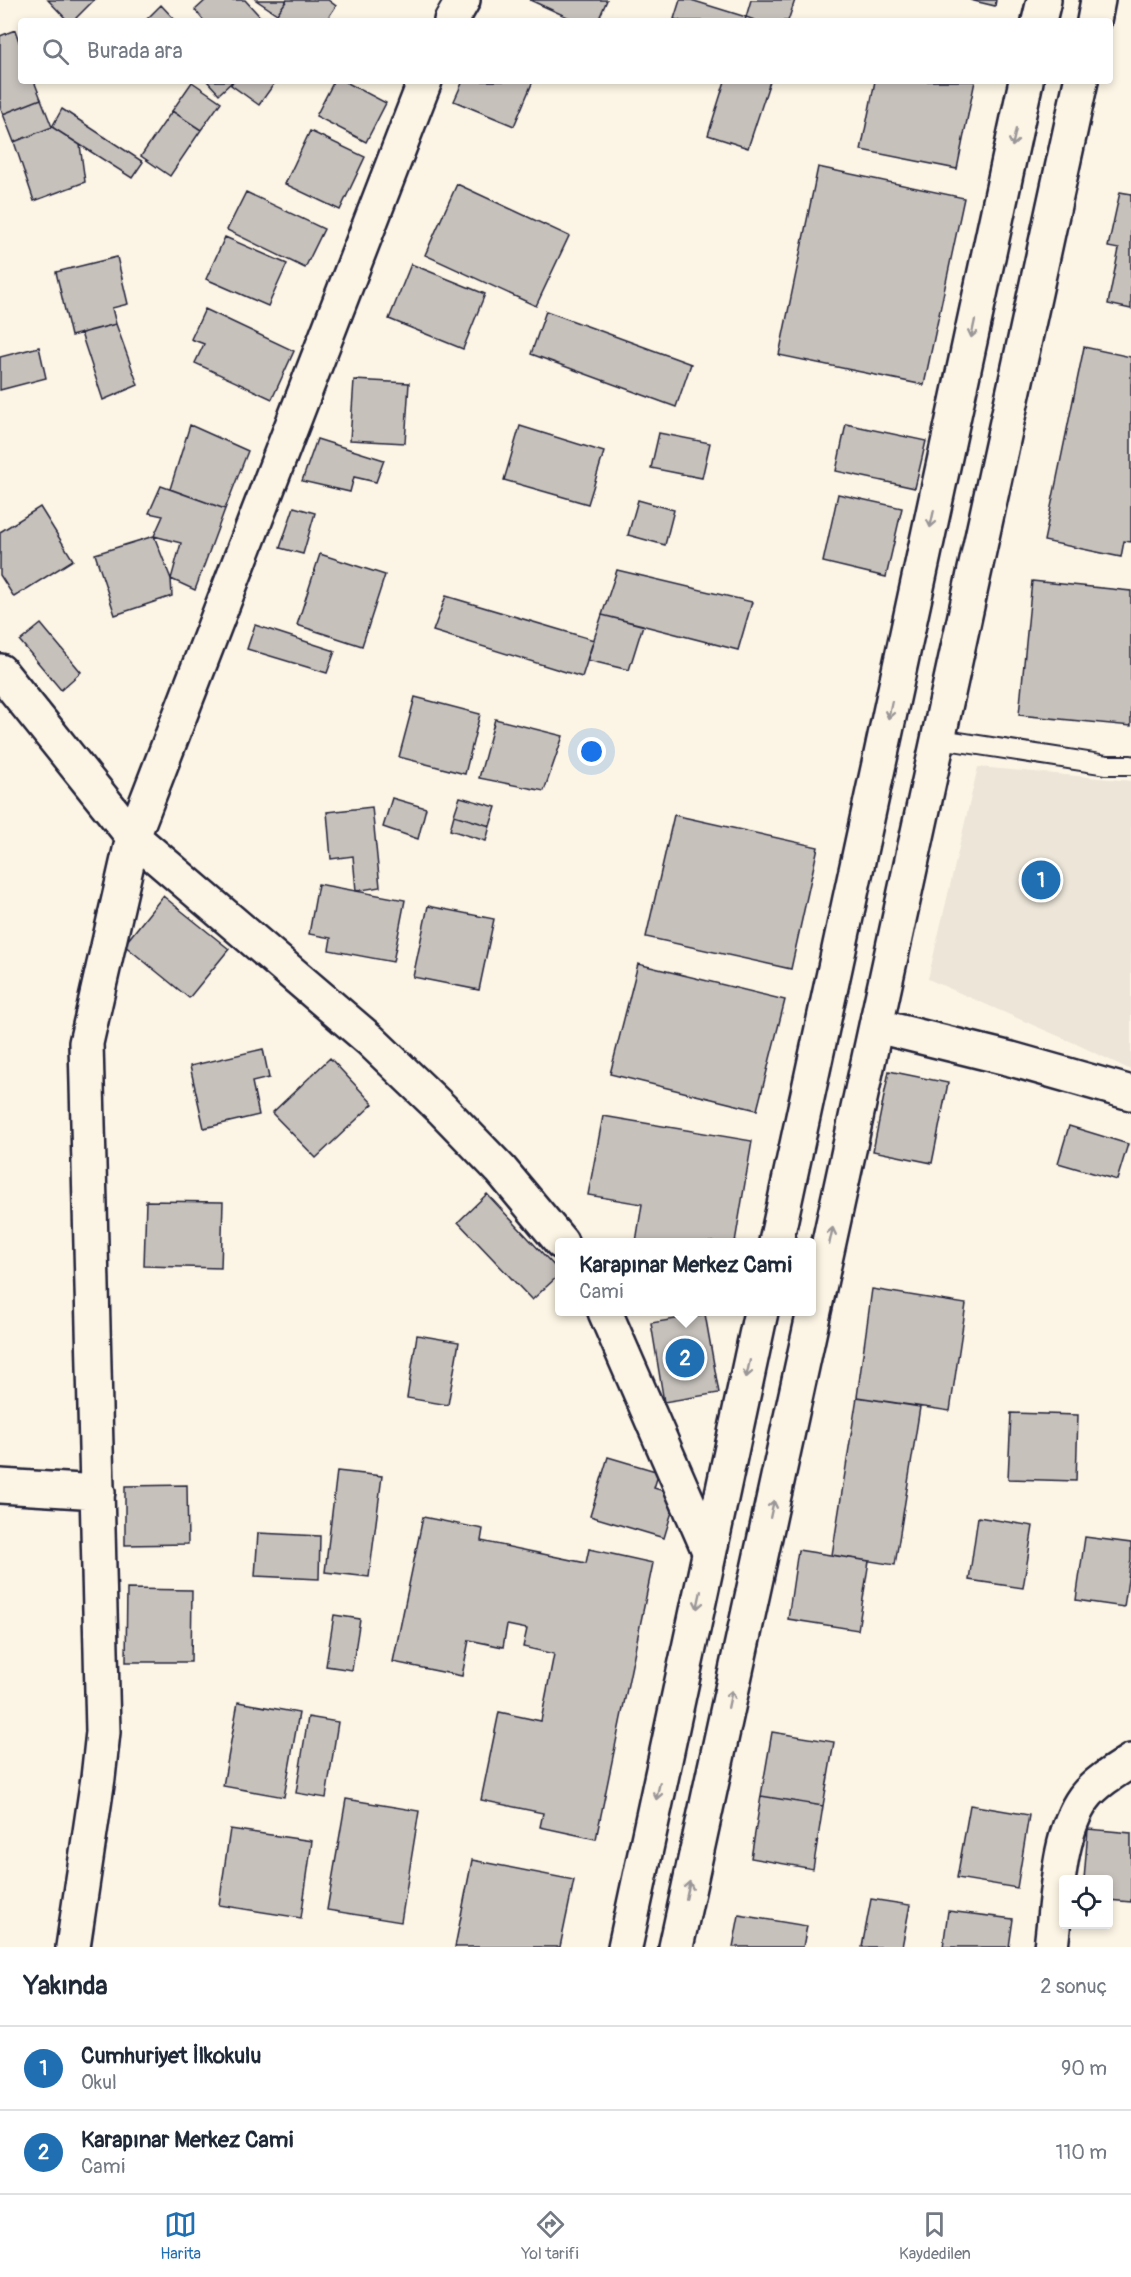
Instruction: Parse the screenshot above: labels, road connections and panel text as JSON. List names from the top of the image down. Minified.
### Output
{"page":{"search":"Burada ara","pins":["1","2"],"popup":["Karapınar Merkez Cami","Cami"],"heading":["Yakında","2 sonuç"],"list":[{"mark":"1","name":"Cumhuriyet İlkokulu","note":"Okul","value":"90 m"},{"mark":"2","name":"Karapınar Merkez Cami","note":"Cami","value":"110 m"}],"nav":["Harita","Yol tarifi","Kaydedilen"]}}
